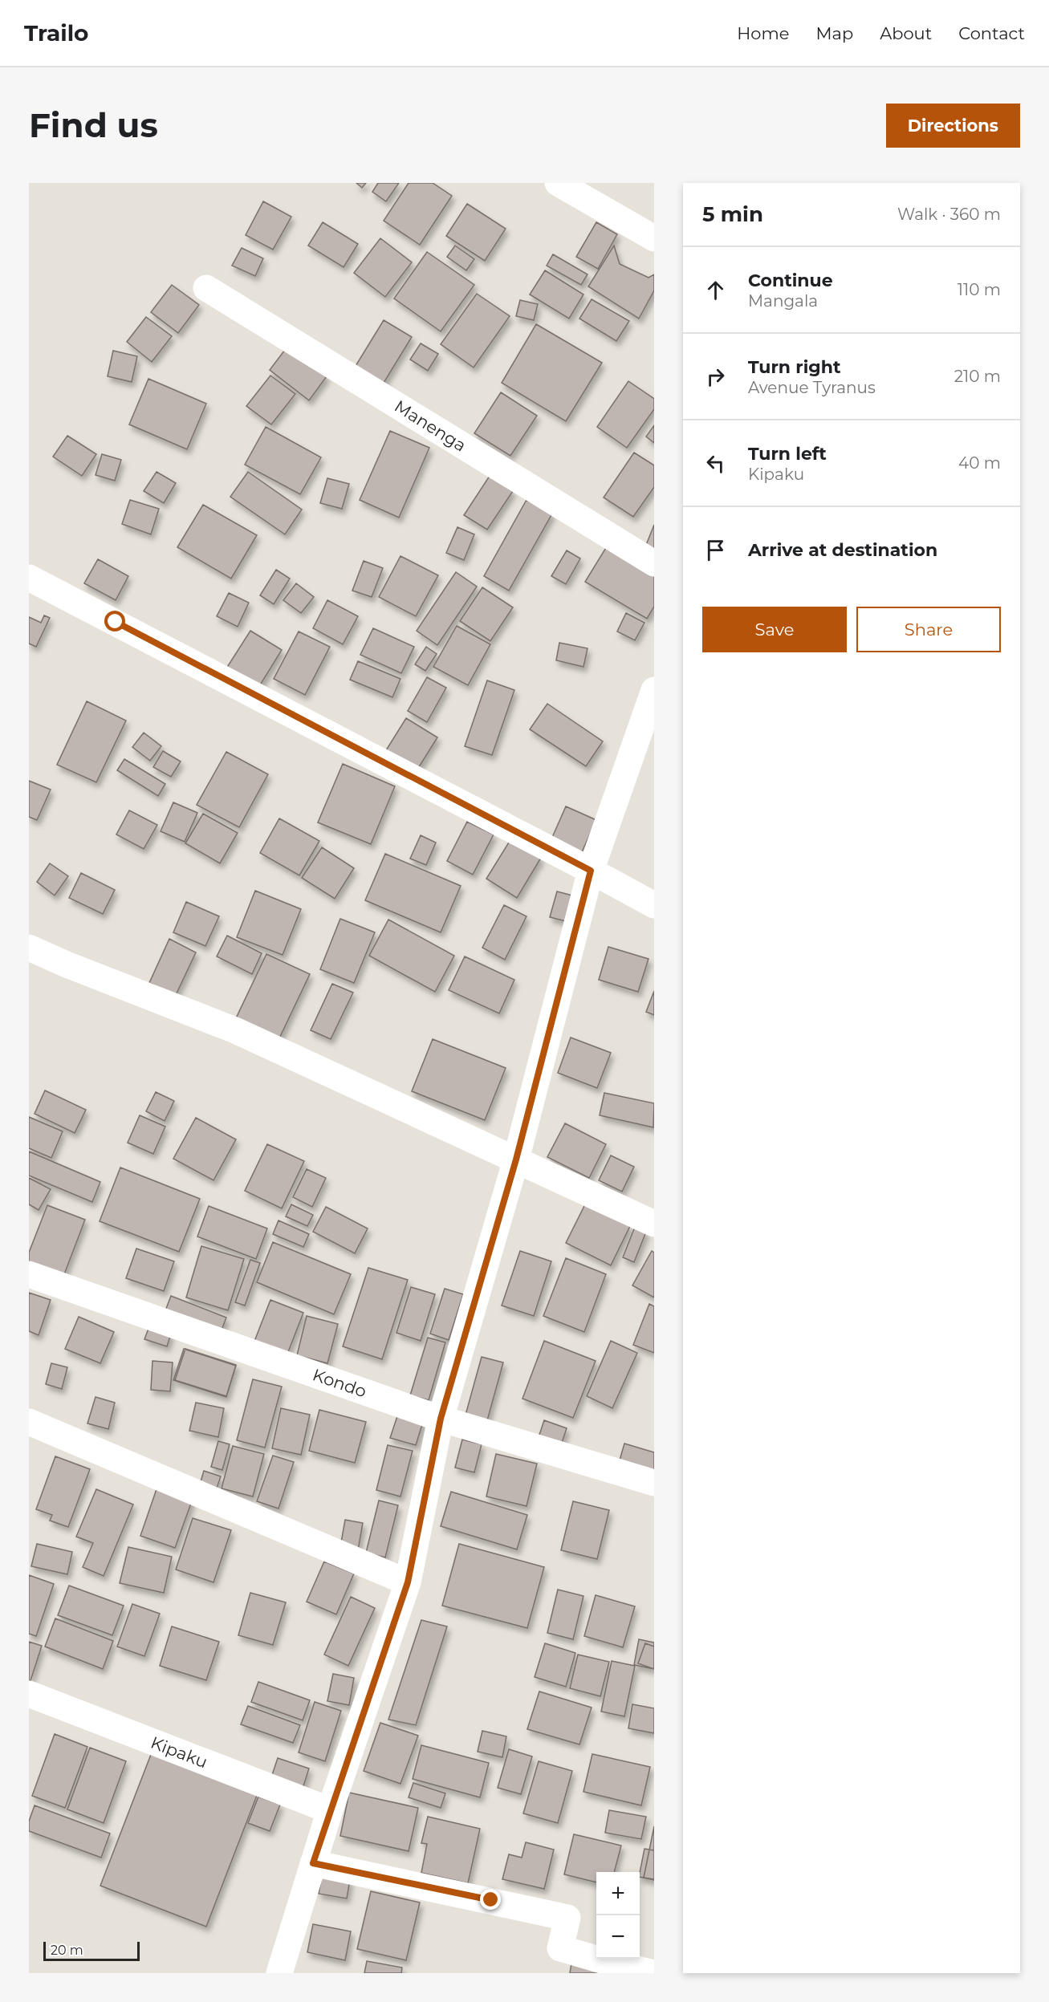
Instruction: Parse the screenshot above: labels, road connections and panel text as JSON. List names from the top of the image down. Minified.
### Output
{"streets":{"street":["Manenga","Kondo","Kipaku"]},"scale_bar":"20 m","page":{"header":"Trailo","nav":["Home","Map","About","Contact"],"buttons":["Directions",["Save","Share"]],"title":"Find us","heading":["5 min","Walk · 360 m"],"list":[["Continue","Mangala","110 m"],["Turn right","Avenue Tyranus","210 m"],["Turn left","Kipaku","40 m"],"Arrive at destination"],"map_buttons":["+","−"],"scale":"20 m"}}
